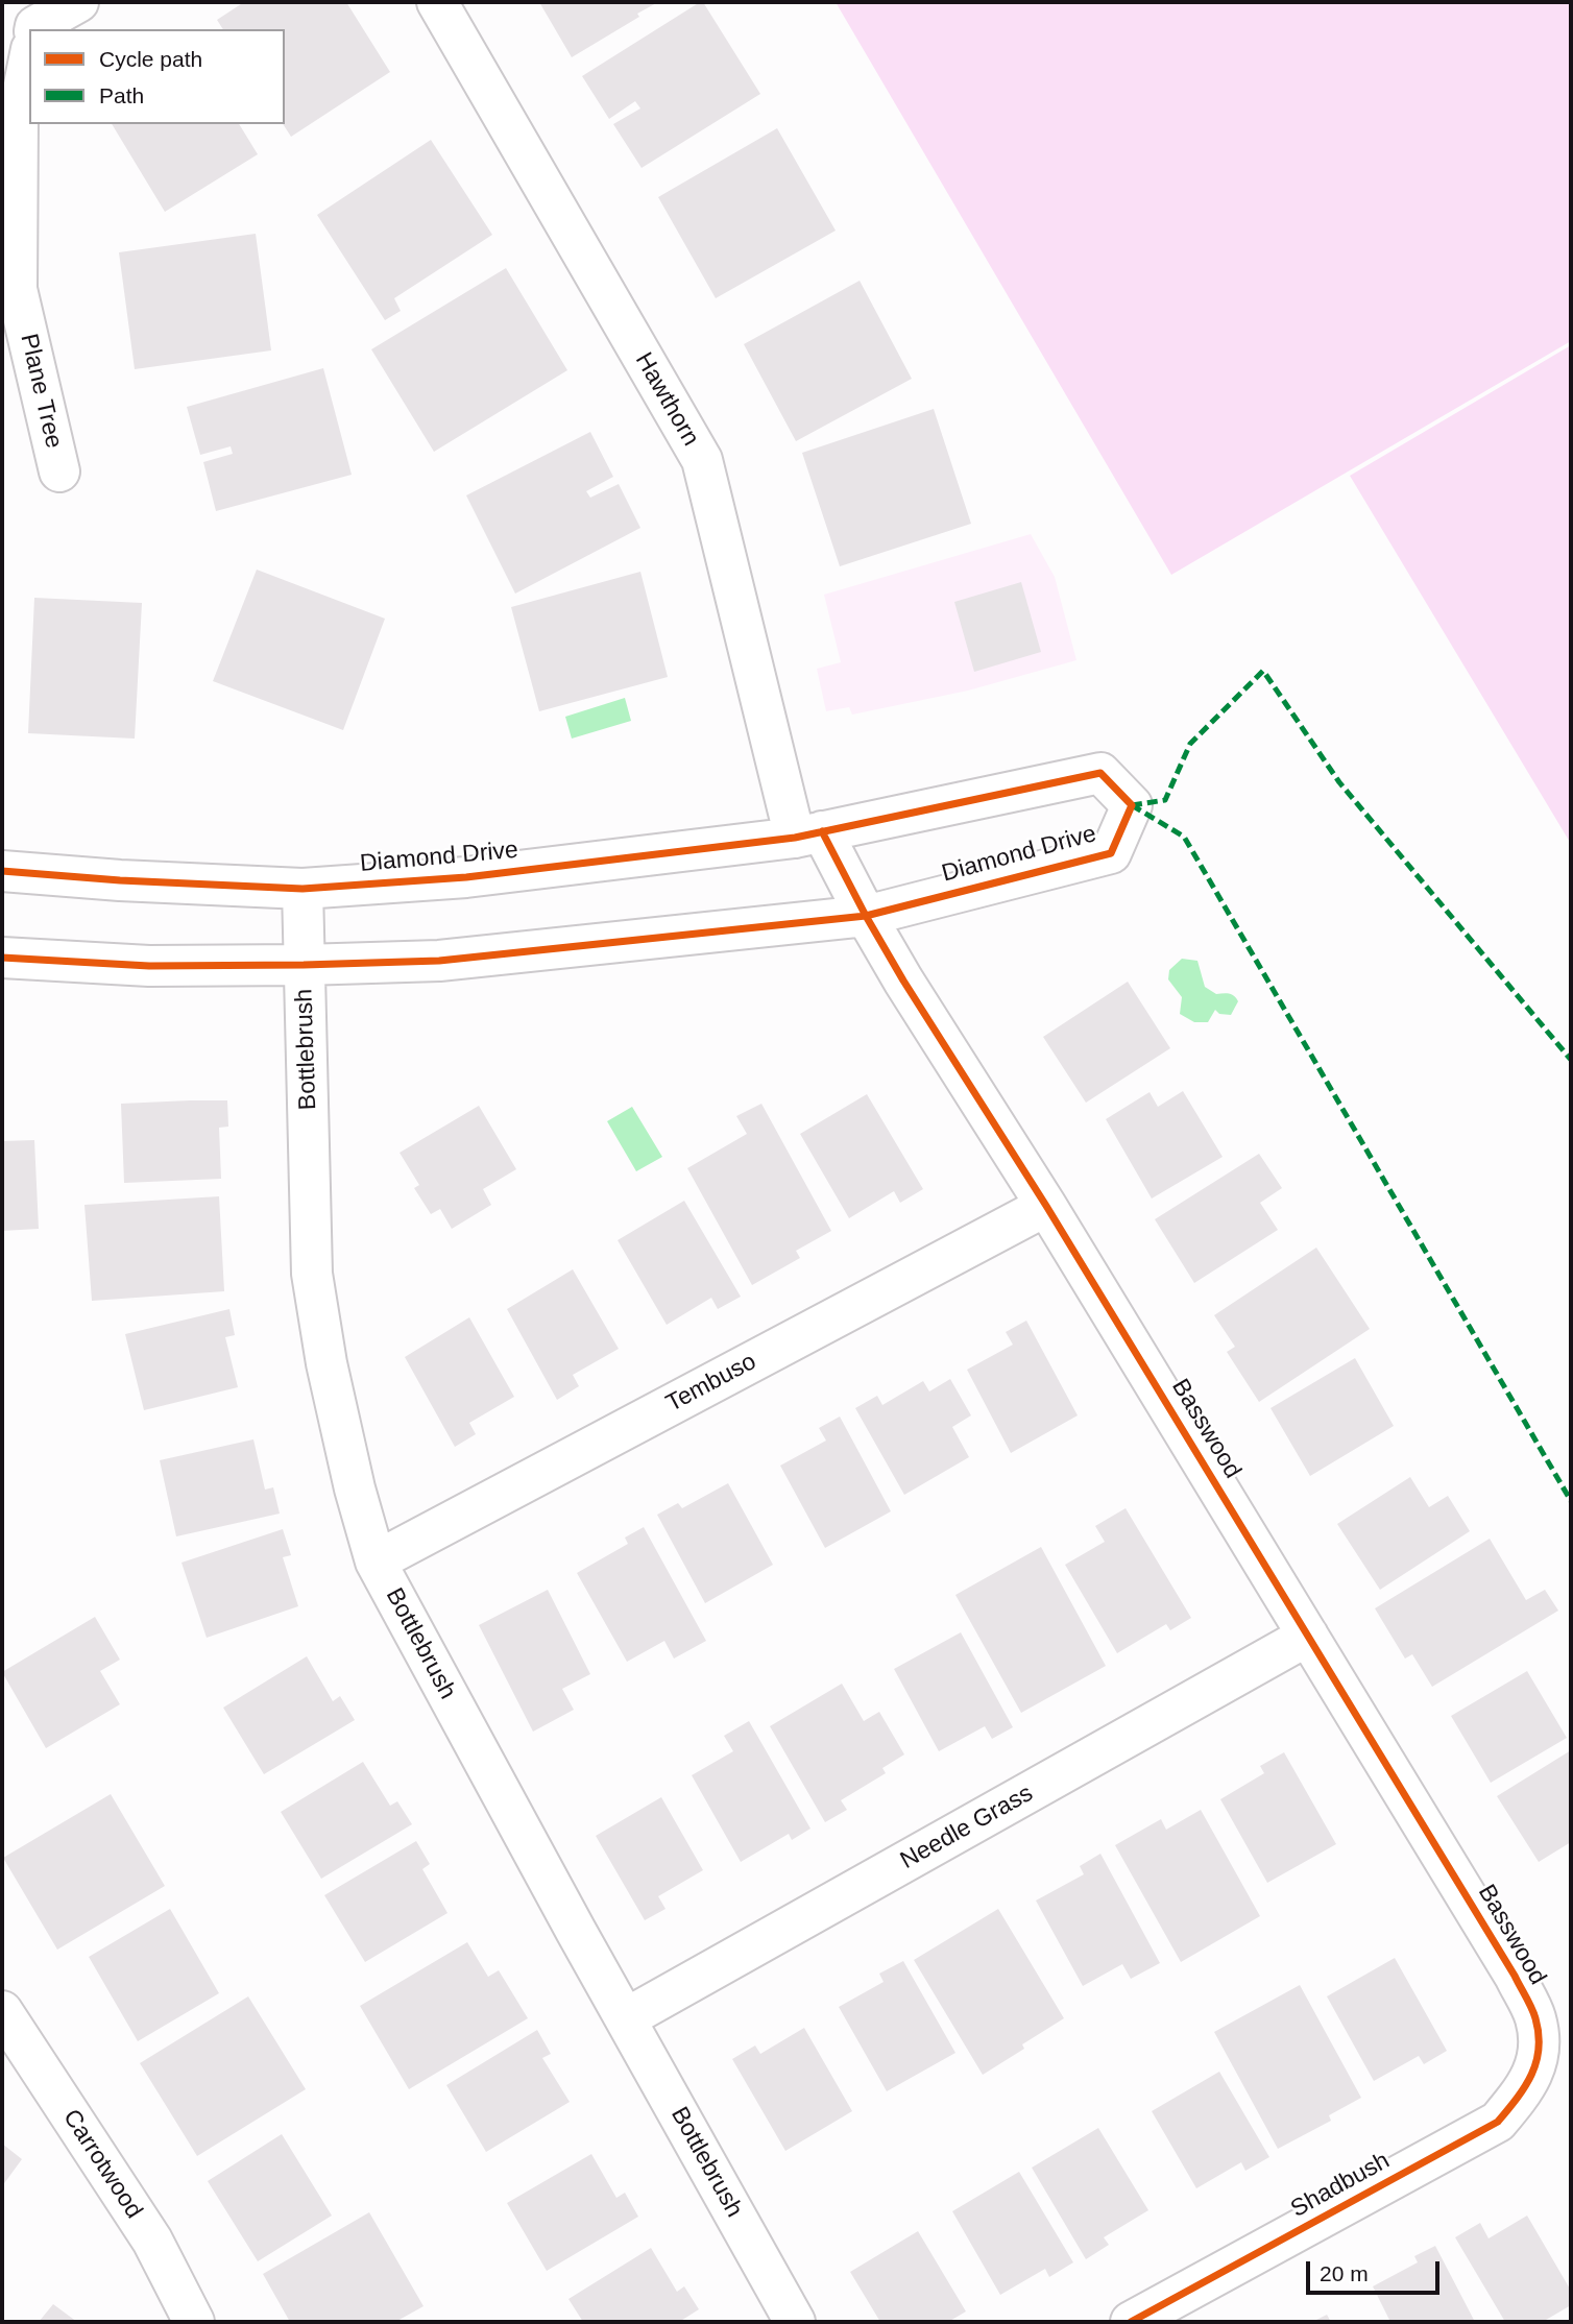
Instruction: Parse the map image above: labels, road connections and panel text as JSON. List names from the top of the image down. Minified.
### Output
{"streets":{"street":["Plane Tree","Hawthorn","Diamond Drive","Bottlebrush","Tembuso","Basswood","Needle Grass","Carrotwood","Shadbush"]},"crossings":[["Hawthorn","Diamond Drive"],["Hawthorn","Basswood"],["Diamond Drive","Bottlebrush"],["Diamond Drive","Basswood"],["Bottlebrush","Tembuso"],["Bottlebrush","Needle Grass"],["Tembuso","Basswood"],["Basswood","Needle Grass"],["Basswood","Shadbush"]],"legend":["Cycle path","Path"],"scale_bar":"20 m"}
